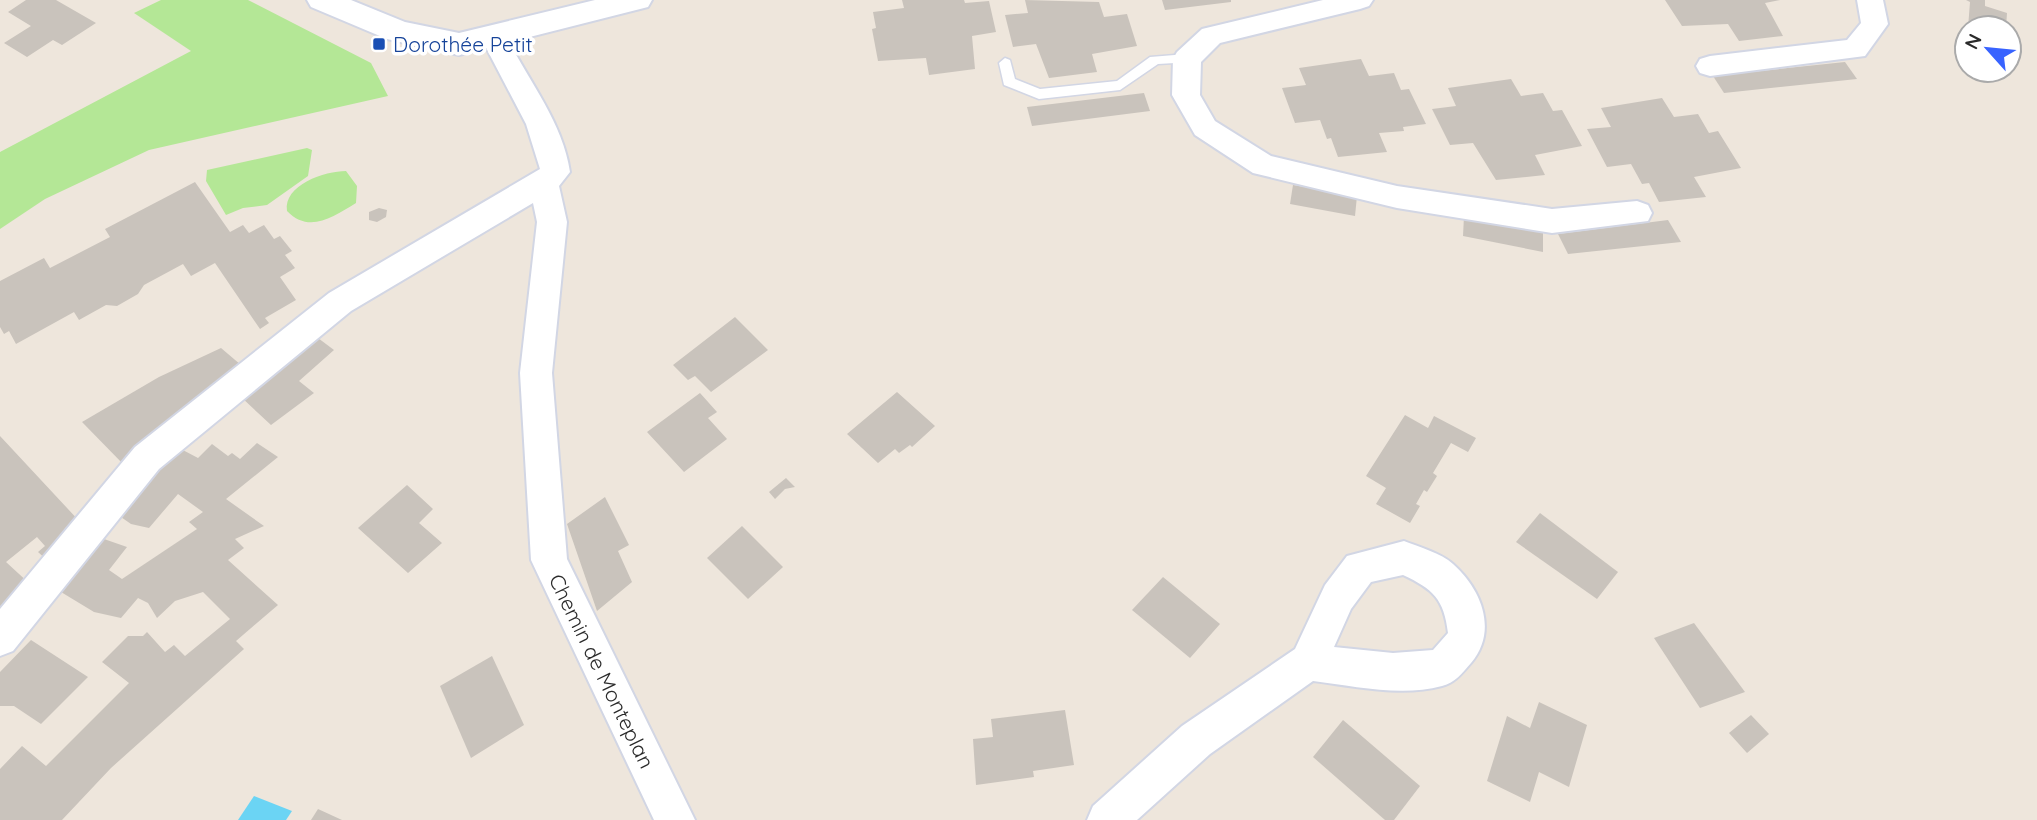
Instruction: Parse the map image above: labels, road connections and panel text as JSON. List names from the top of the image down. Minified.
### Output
{"streets":{"street":["Chemin de Monteplan"]},"places":{"transit":["Dorothée Petit"]},"north":"top left"}
